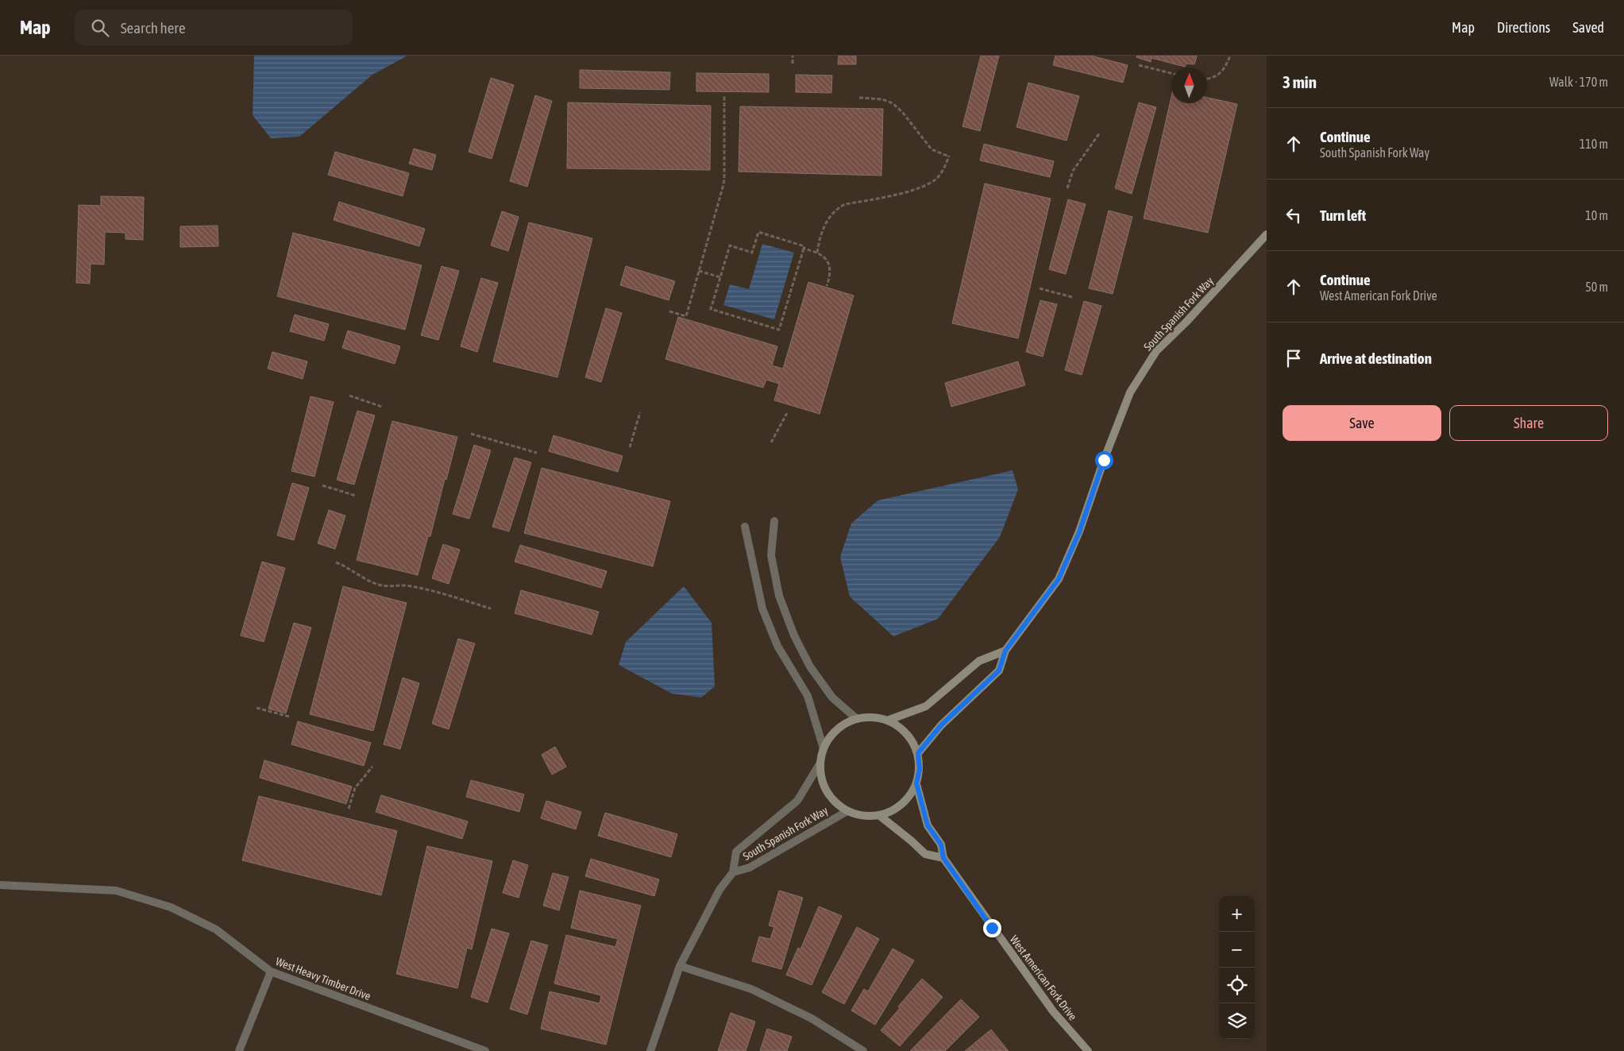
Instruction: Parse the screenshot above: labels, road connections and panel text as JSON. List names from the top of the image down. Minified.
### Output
{"streets":{"street":["South Spanish Fork Way","West American Fork Drive","West Heavy Timber Drive"]},"crossings":[["South Spanish Fork Way","West American Fork Drive"]],"north":"top","page":{"header":"Map","search":"Search here","nav":["Map","Directions","Saved"],"heading":["3 min","Walk · 170 m"],"list":[["Continue","South Spanish Fork Way","110 m"],["Turn left","10 m"],["Continue","West American Fork Drive","50 m"],"Arrive at destination"],"buttons":["Save","Share"],"map_buttons":["+","−"]}}
